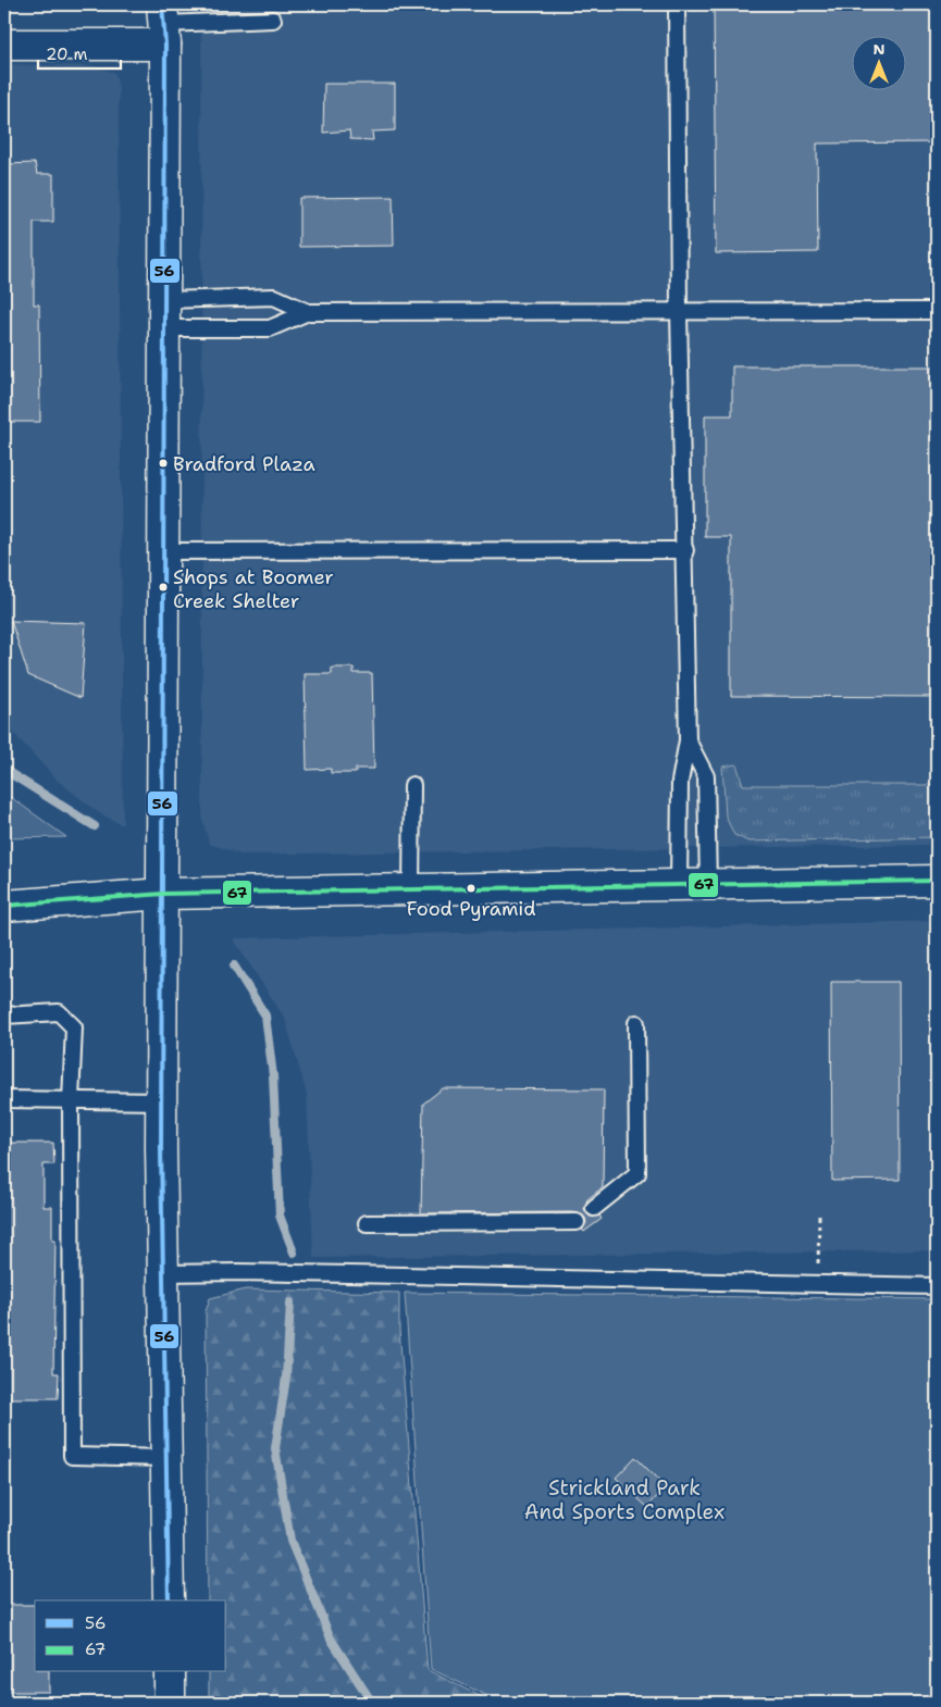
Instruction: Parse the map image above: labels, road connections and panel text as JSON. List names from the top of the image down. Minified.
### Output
{"parks":["Strickland Park And Sports Complex"],"places":["Bradford Plaza","Shops at Boomer Creek Shelter","Food Pyramid"],"lines":["transit line 56","transit line 67"],"legend":["56","67"],"scale_bar":"20 m","north":"top"}
